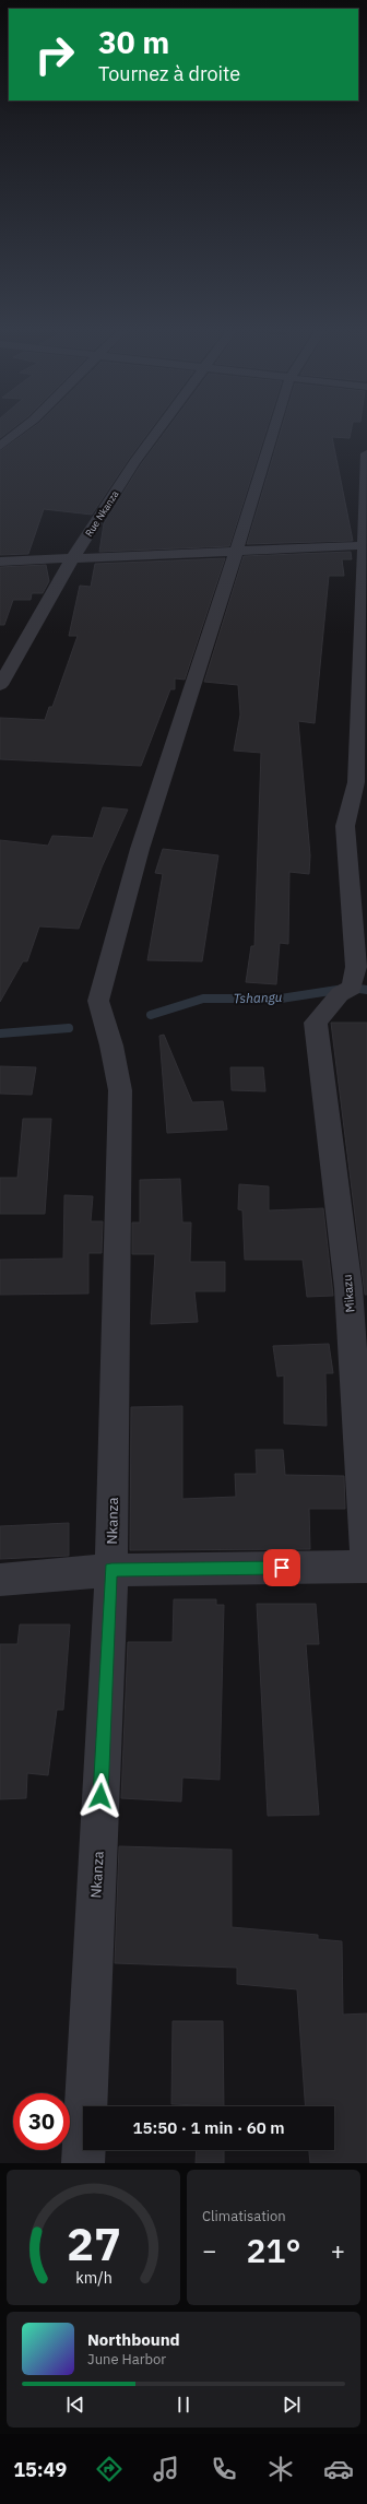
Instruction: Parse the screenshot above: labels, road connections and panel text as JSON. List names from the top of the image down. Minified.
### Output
{"streets":{"street":["Rue Nkanza","Mikazu","Nkanza"]},"water":["Tshangu"],"page":{"turn":["30 m","Tournez à droite"],"limit":"30","trip":"15:50 · 1 min · 60 m","tile":"Climatisation","heat":["−","21°","+"],"song":["Northbound","June Harbor"],"tabs":"15:49","gauge":["27","km/h"]}}
